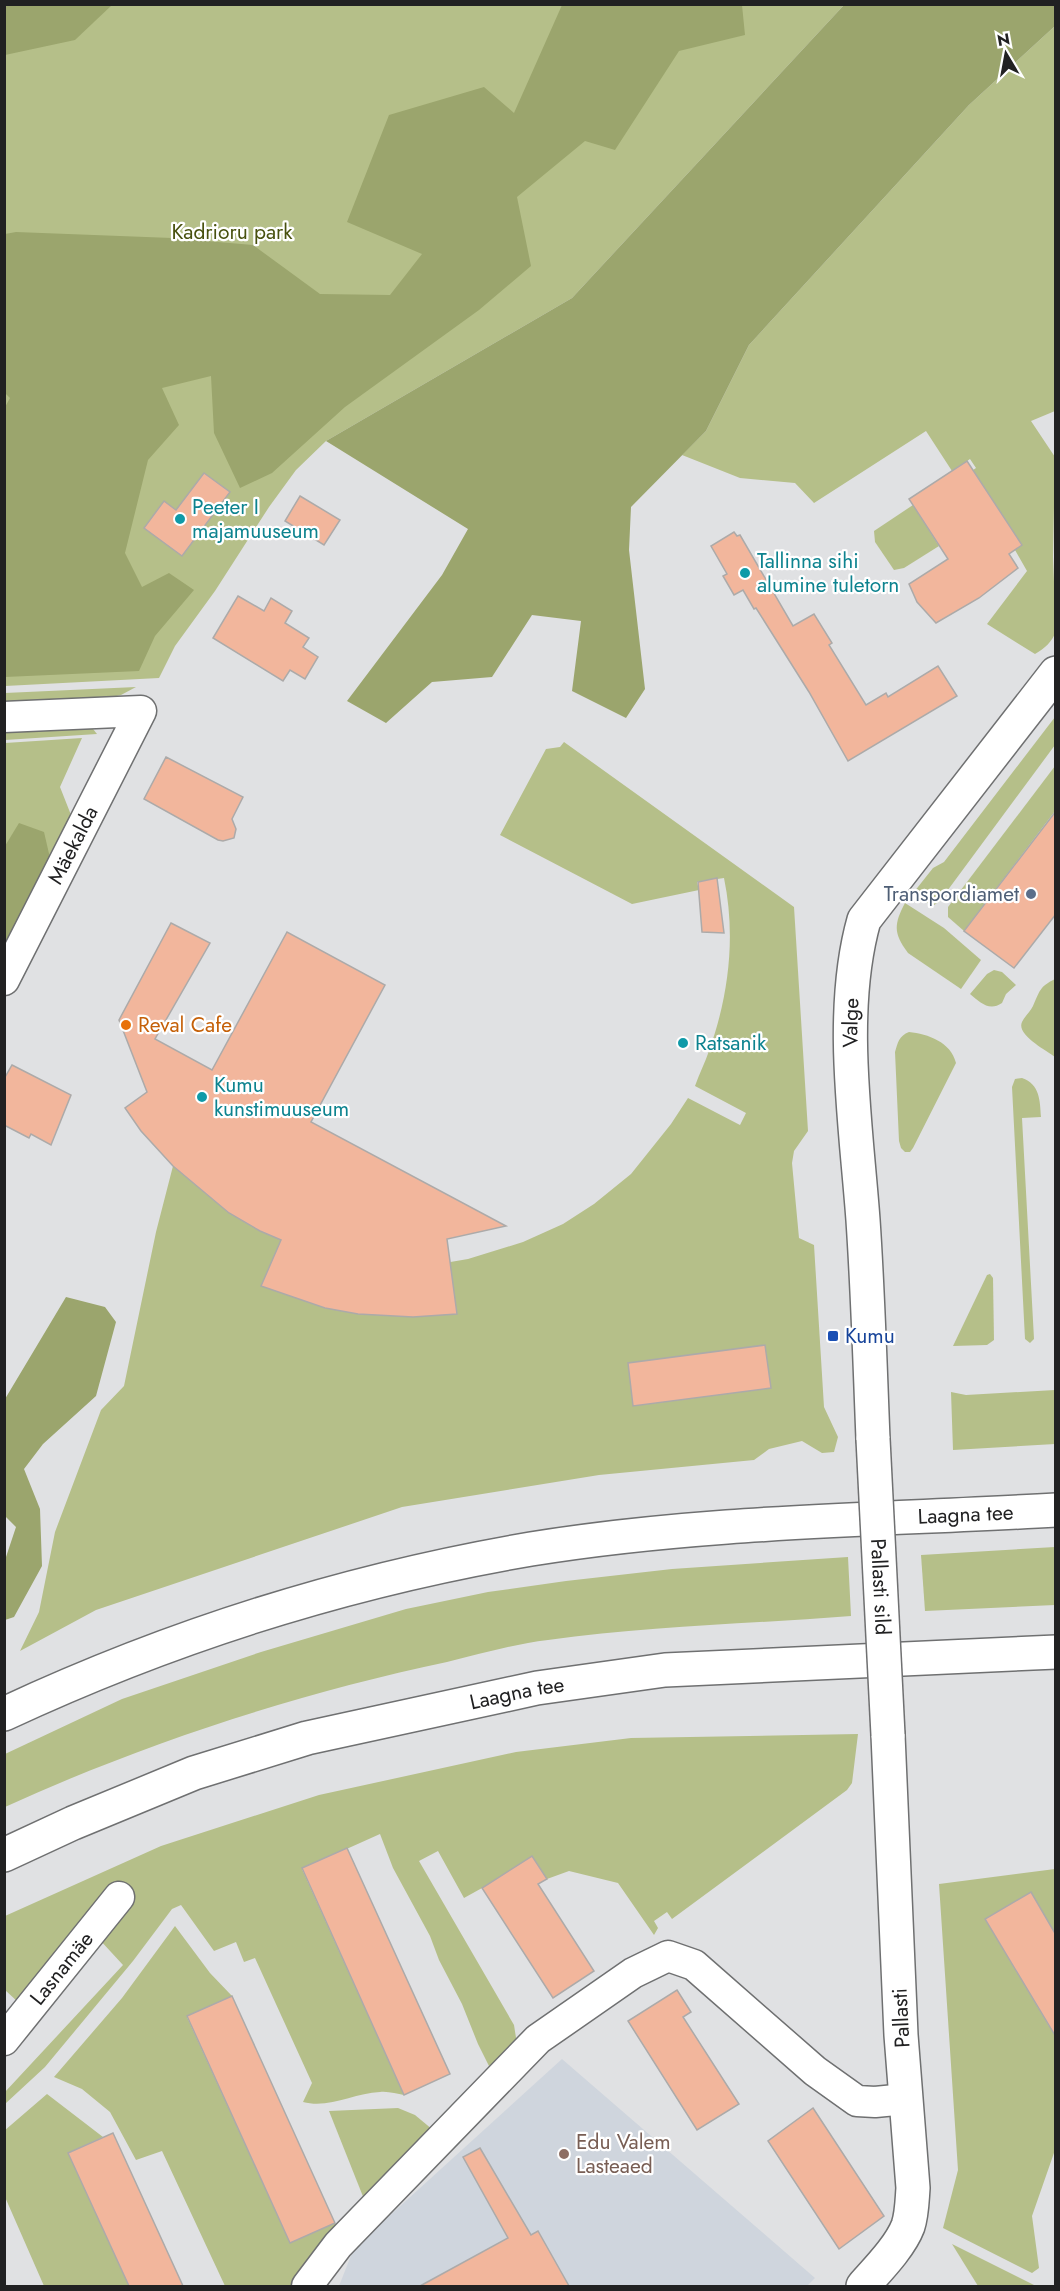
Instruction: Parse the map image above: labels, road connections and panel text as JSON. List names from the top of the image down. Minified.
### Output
{"streets":{"main road":["Valge","Laagna tee","Pallasti sild","Pallasti"],"street":["Mäekalda","Lasnamäe"]},"crossings":[["Valge","Pallasti sild"],["Pallasti sild","Pallasti"]],"parks":["Kadrioru park"],"places":{"other":["Peeter I majamuuseum","Tallinna sihi alumine tuletorn","Transpordiamet","Reval Cafe","Ratsanik","Kumu kunstimuuseum","Edu Valem Lasteaed"],"transit":["Kumu"]},"north":"top"}
